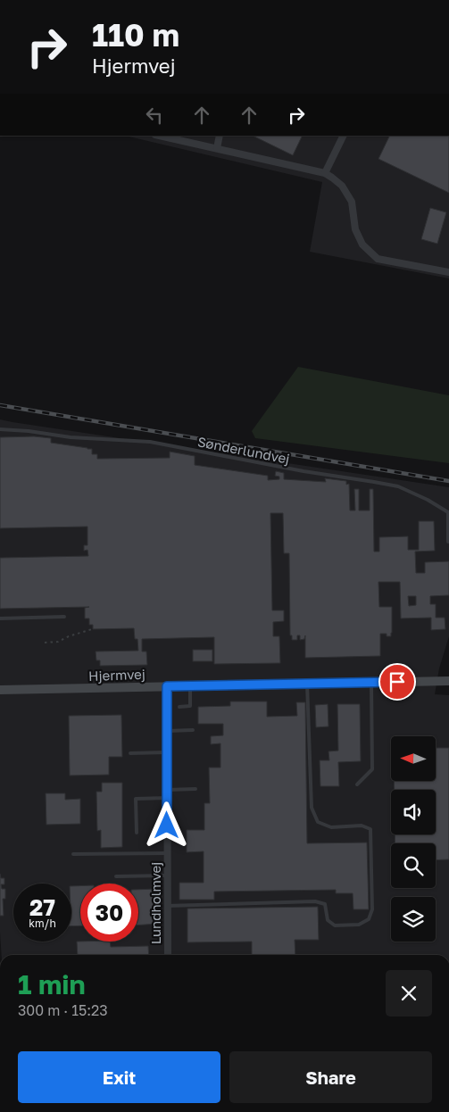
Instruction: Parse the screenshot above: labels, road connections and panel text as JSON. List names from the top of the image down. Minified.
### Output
{"streets":{"street":["Hjermvej","Lundholmvej"],"lane":["Sønderlundvej"]},"crossings":[["Hjermvej","Lundholmvej"]],"north":"left","page":{"turn":["110 m","Hjermvej"],"speed":"27 km/h","limit":"30","heading":["1 min","300 m · 15:23"],"buttons":["Exit","Share"]}}
